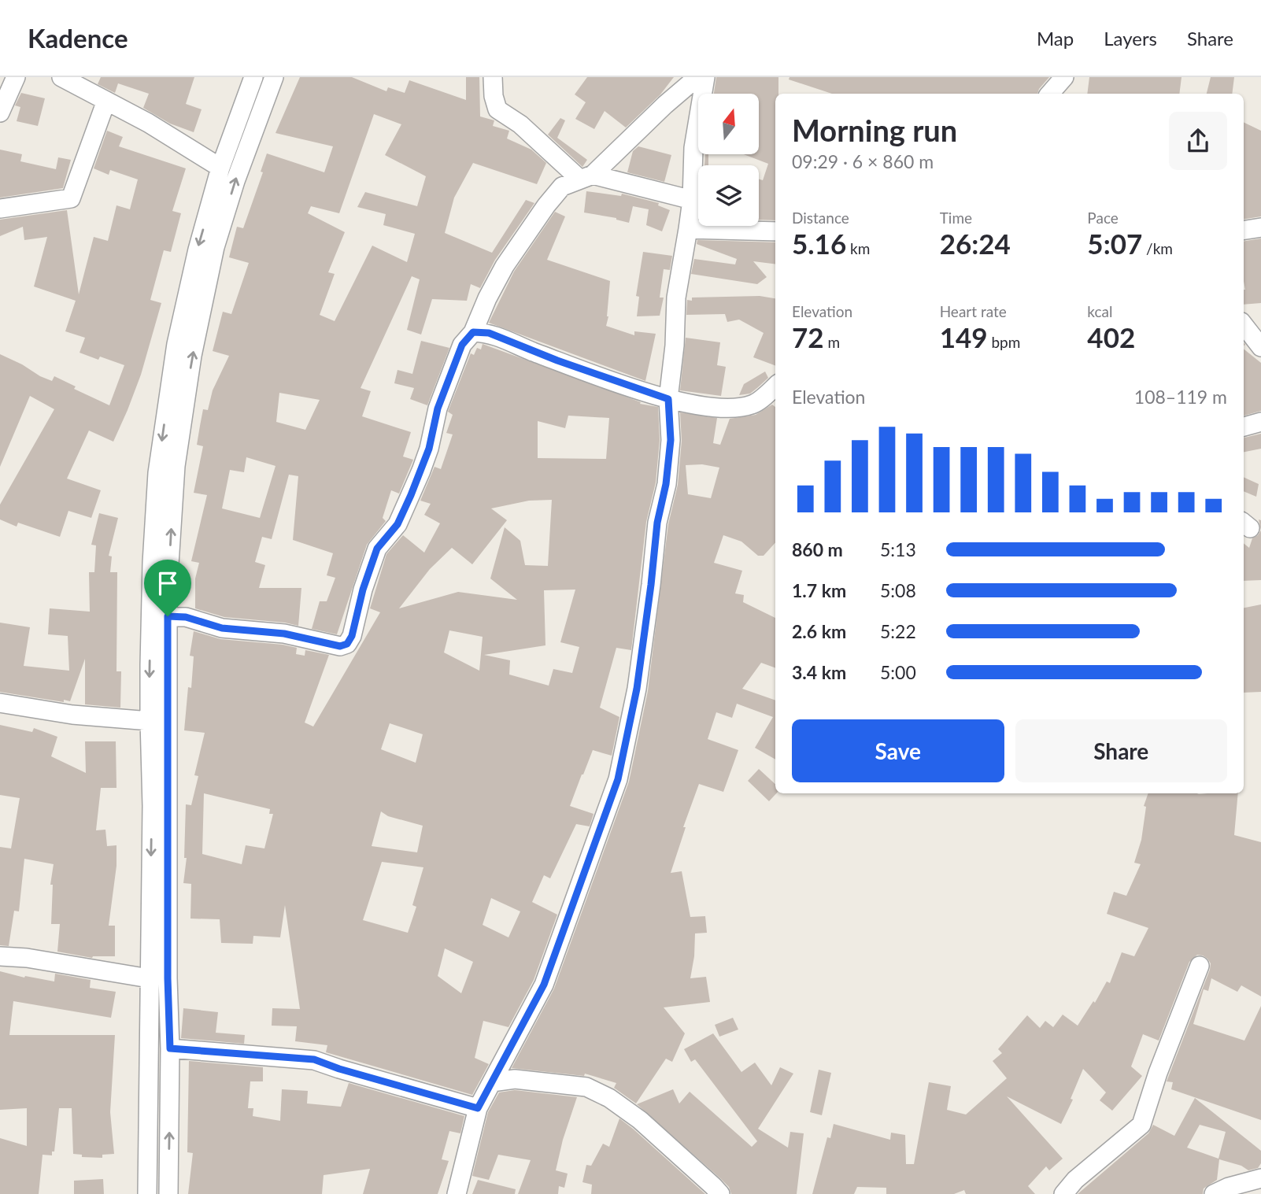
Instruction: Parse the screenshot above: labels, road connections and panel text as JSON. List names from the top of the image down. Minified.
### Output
{"north":"top","page":{"header":"Kadence","nav":["Map","Layers","Share"],"heading":["Morning run","09:29 · 6 × 860 m"],"stats":[["Distance","5.16 km"],["Time","26:24"],["Pace","5:07 /km"],["Elevation","72 m"],["Heart rate","149 bpm"],["kcal","402"]],"chart":["Elevation","108–119 m"],"list":[{"name":"860 m","note":"5:13"},{"name":"1.7 km","note":"5:08"},{"name":"2.6 km","note":"5:22"},{"name":"3.4 km","note":"5:00"}],"buttons":["Save","Share"]}}
